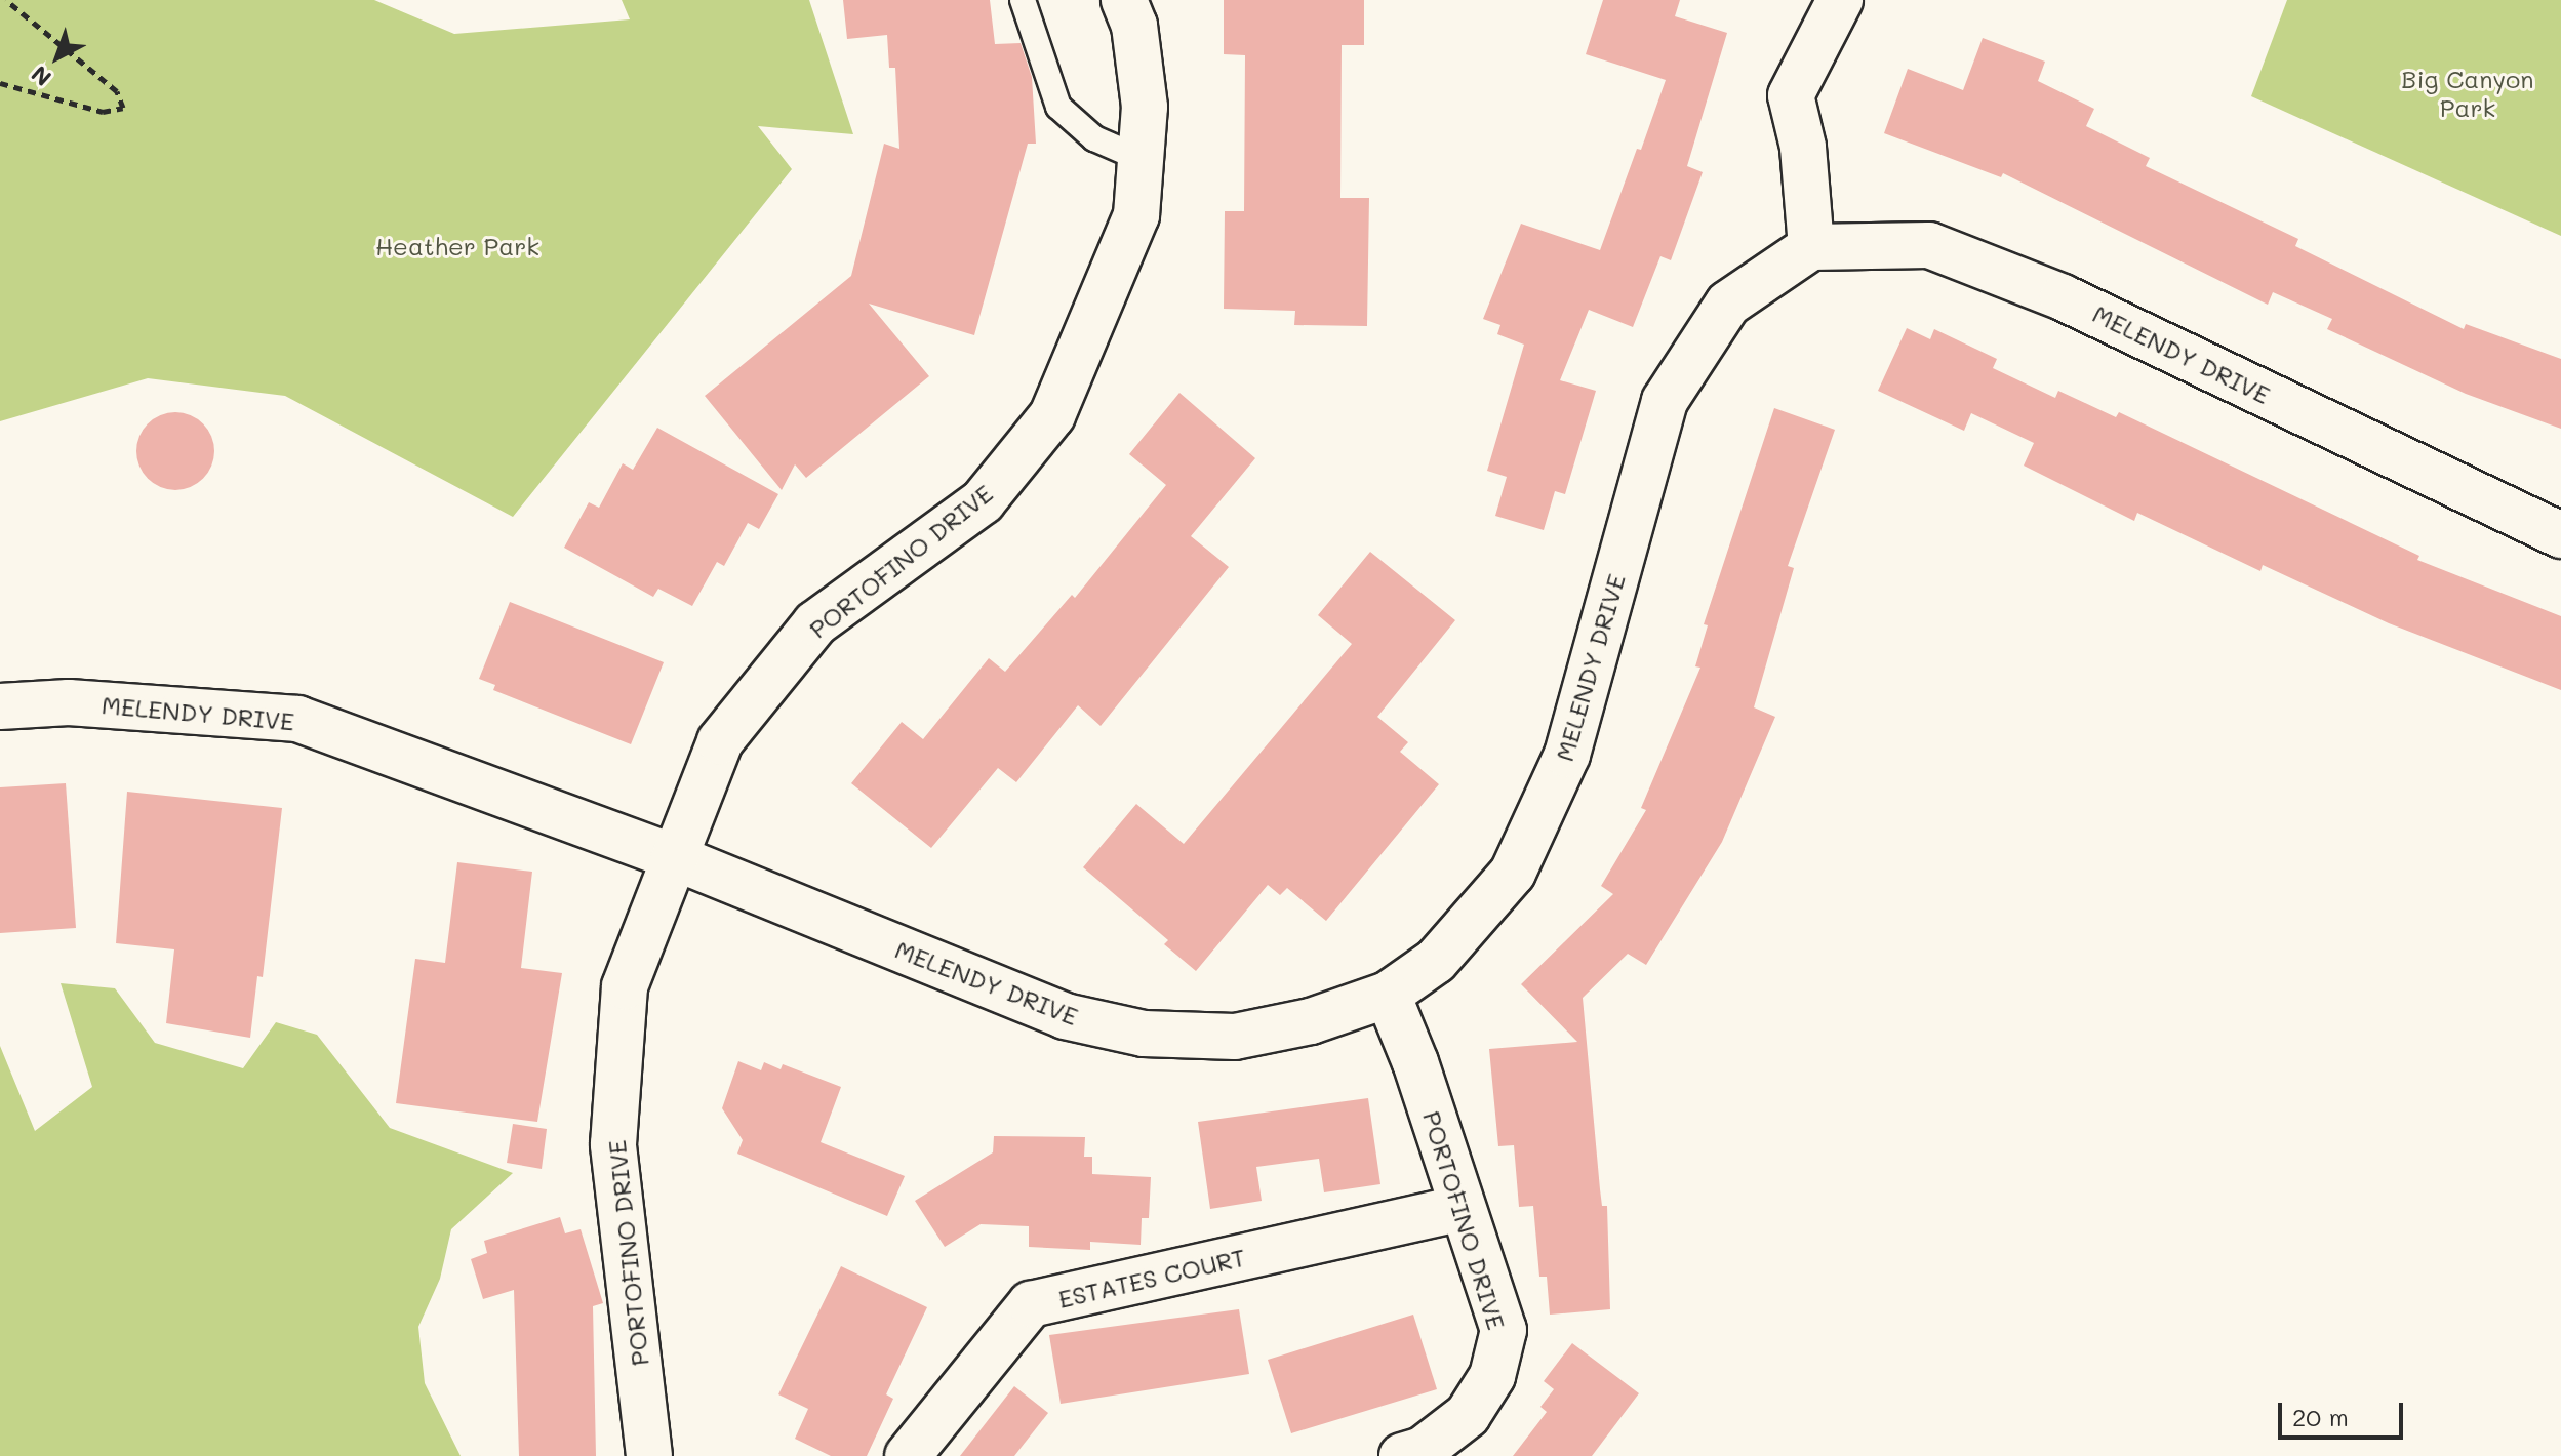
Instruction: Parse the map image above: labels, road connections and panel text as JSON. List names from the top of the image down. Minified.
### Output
{"streets":{"street":["MELENDY DRIVE","PORTOFINO DRIVE","ESTATES COURT"]},"crossings":[["MELENDY DRIVE","PORTOFINO DRIVE"],["PORTOFINO DRIVE","ESTATES COURT"]],"parks":["Big Canyon Park","Heather Park"],"scale_bar":"20 m","north":"bottom left"}
